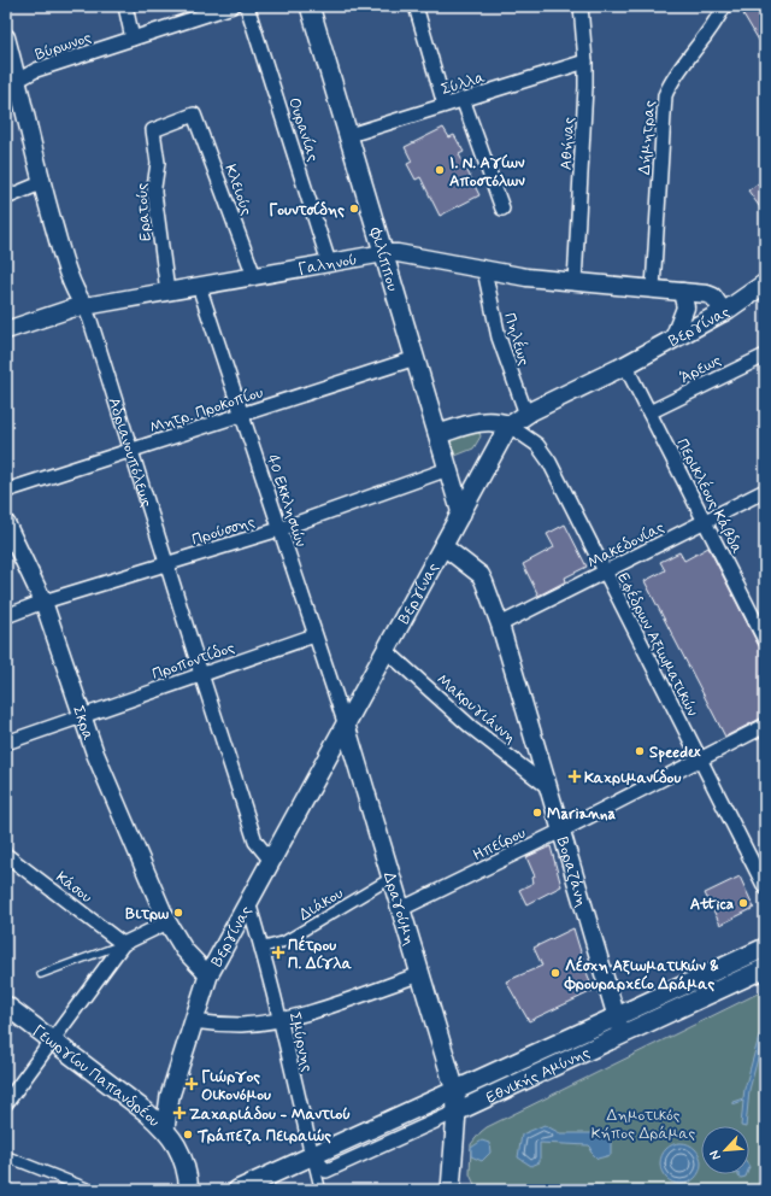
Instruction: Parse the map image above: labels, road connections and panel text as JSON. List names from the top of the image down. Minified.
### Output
{"streets":{"main road":["Φιλίππου","Βεργίνας","Δραγούμη","Εθνικής Αμύνης","Γεωργίου Παπανδρέου"],"street":["Βύρωνος","Σύλλα","Ουρανίας","Δήμητρας","Αθήνας","Κλειούς","Ερατούς","Γαληνού","Πηλέως","Άρεως","Μητρ. Προκοπίου","Αδριανουπόλεως","Περικλέους Κάβδα","40 Εκκλησιών","Προύσσης","Μακεδονίας","Εφέδρων Αξιωματικών","Προποντίδος","Μακρυγιάννη","Σκρα","Ηπείρου","Βοραζάνη","Κάσου","Διάκου","Σμύρνης"]},"crossings":[["Βύρωνος","Αδριανουπόλεως"],["Σύλλα","Αθήνας"],["Σύλλα","Φιλίππου"],["Ουρανίας","Γαληνού"],["Δήμητρας","Γαληνού"],["Αθήνας","Γαληνού"],["Κλειούς","Ερατούς"],["Κλειούς","Γαληνού"],["Ερατούς","Γαληνού"],["Φιλίππου","Γαληνού"],["Φιλίππου","Βεργίνας"],["Φιλίππου","Μητρ. Προκοπίου"],["Φιλίππου","Προύσσης"],["Γαληνού","Βεργίνας"],["Γαληνού","Πηλέως"],["Γαληνού","Αδριανουπόλεως"],["Γαληνού","40 Εκκλησιών"],["Βεργίνας","Πηλέως"],["Βεργίνας","Αδριανουπόλεως"],["Βεργίνας","Περικλέους Κάβδα"],["Βεργίνας","40 Εκκλησιών"],["Βεργίνας","Εφέδρων Αξιωματικών"],["Βεργίνας","Μακρυγιάννη"],["Βεργίνας","Σκρα"],["Βεργίνας","Βοραζάνη"],["Βεργίνας","Δραγούμη"],["Βεργίνας","Σμύρνης"],["Βεργίνας","Γεωργίου Παπανδρέου"],["Άρεως","Περικλέους Κάβδα"],["Μητρ. Προκοπίου","Αδριανουπόλεως"],["Μητρ. Προκοπίου","40 Εκκλησιών"],["Αδριανουπόλεως","Προύσσης"],["Αδριανουπόλεως","Προποντίδος"],["Περικλέους Κάβδα","Μακεδονίας"],["40 Εκκλησιών","Προύσσης"],["40 Εκκλησιών","Προποντίδος"],["40 Εκκλησιών","Δραγούμη"],["Προύσσης","Σκρα"],["Μακεδονίας","Εφέδρων Αξιωματικών"],["Μακεδονίας","Βοραζάνη"],["Εφέδρων Αξιωματικών","Ηπείρου"],["Προποντίδος","Σκρα"],["Μακρυγιάννη","Βοραζάνη"],["Ηπείρου","Βοραζάνη"],["Ηπείρου","Δραγούμη"],["Βοραζάνη","Εθνικής Αμύνης"],["Διάκου","Δραγούμη"],["Διάκου","Σμύρνης"],["Δραγούμη","Εθνικής Αμύνης"],["Σμύρνης","Εθνικής Αμύνης"]],"parks":["Δημοτικός Κήπος Δράμας"],"places":{"other":["Ι. Ν. Αγίων Αποστόλων","Γουντσίδης","Speedex","Marianna","Attica","Βιτρω","Λέσχη Αξιωματικών & Φρουραρχείο Δράμας","Τράπεζα Πειραιώς"],"health":["Καχριμανίδου","Πέτρου Π. Δίγλα","Γιώργος Οικονόμου","Ζαχαριάδου - Μαντιού"]},"north":"bottom left"}
